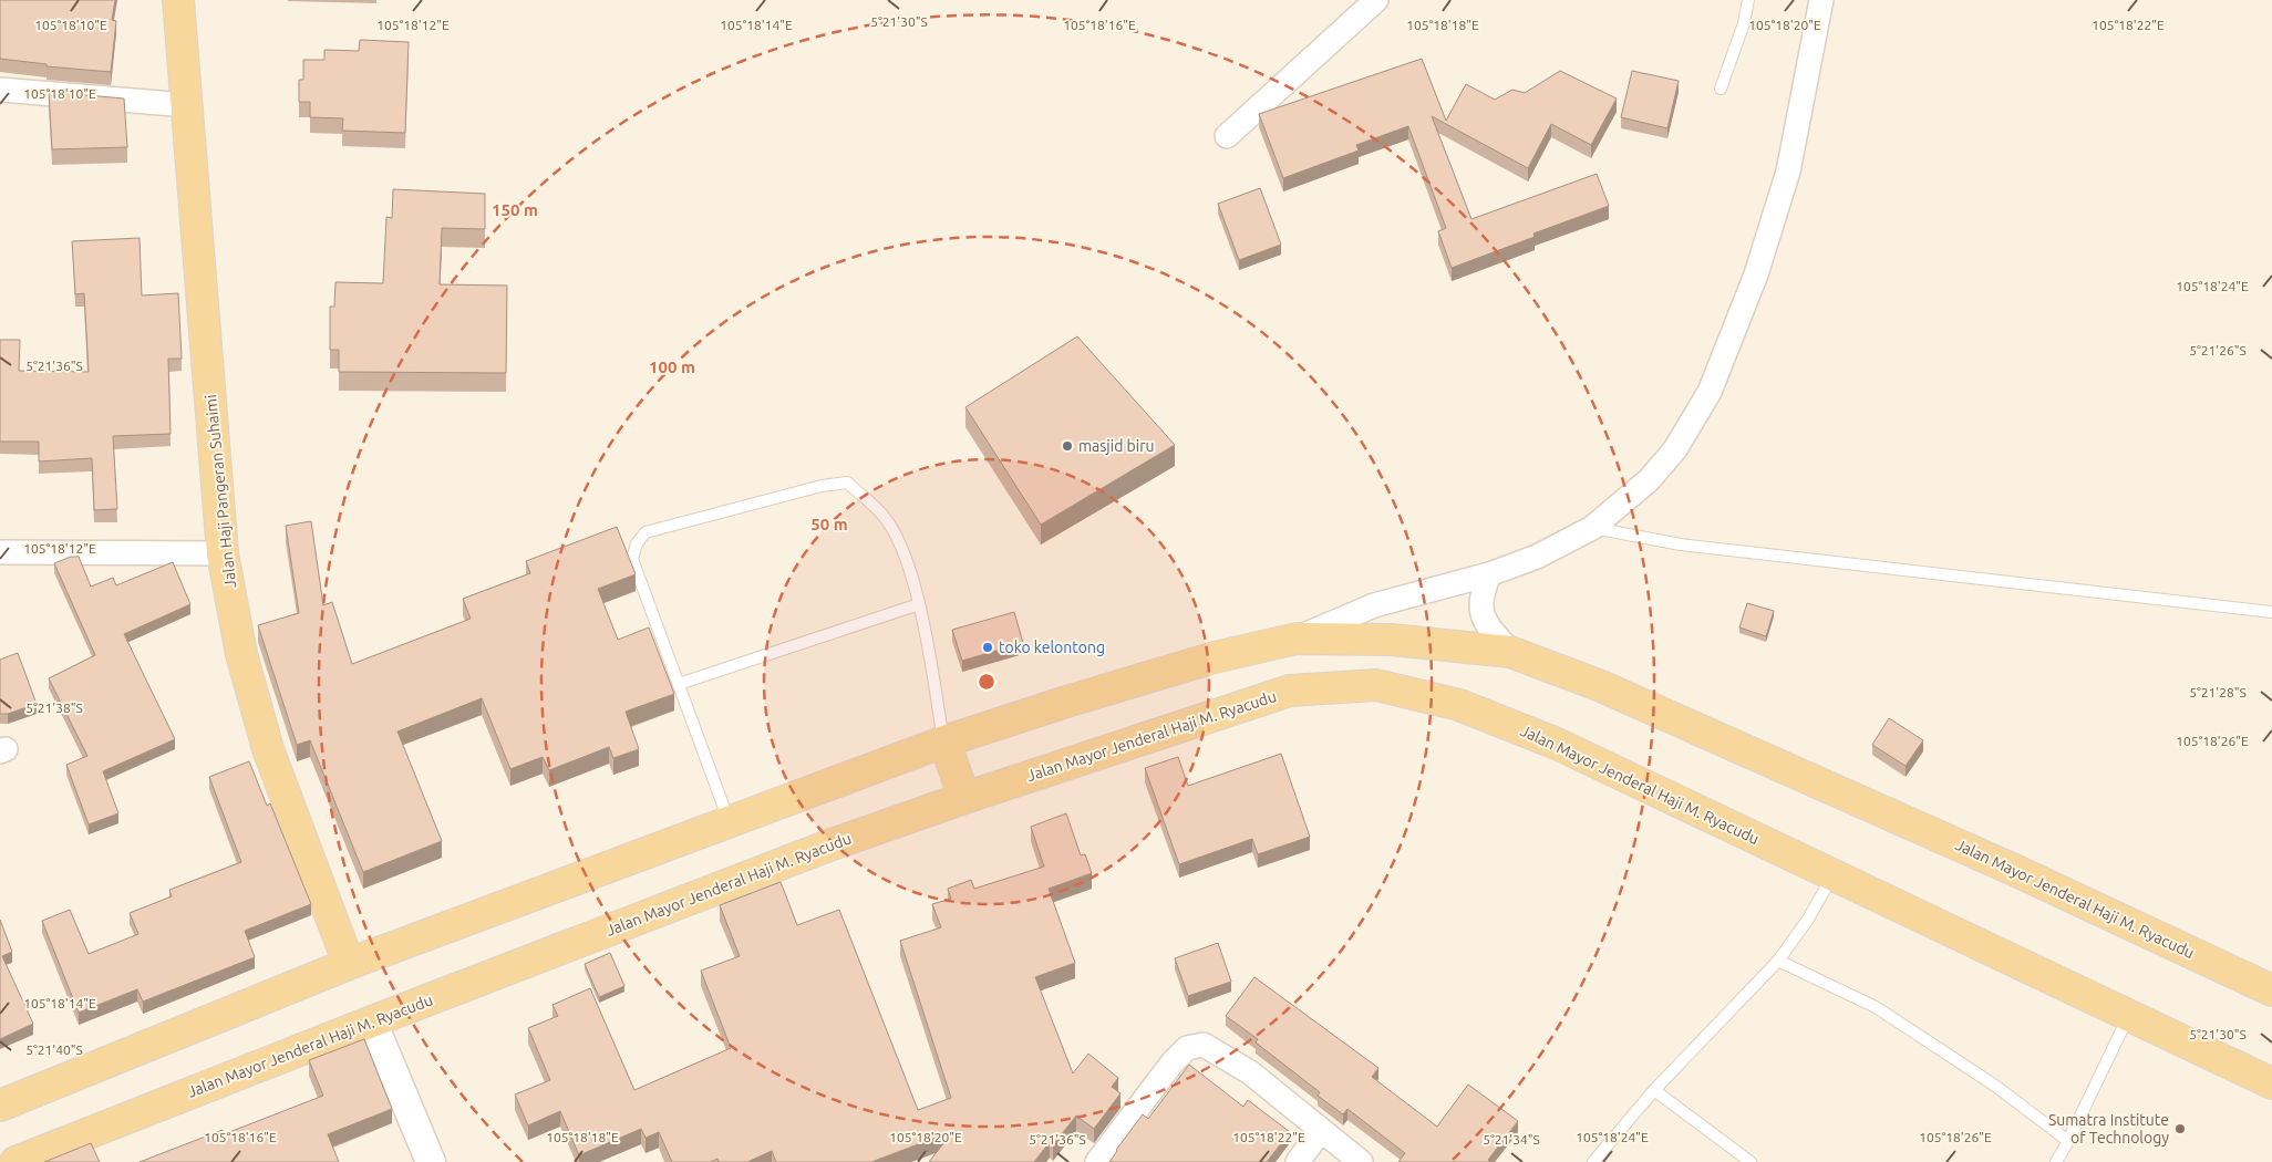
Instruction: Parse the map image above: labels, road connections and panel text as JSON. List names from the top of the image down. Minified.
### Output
{"streets":{"main road":["Jalan Haji Pangeran Suhaimi","Jalan Mayor Jenderal Haji M. Ryacudu"]},"crossings":[["Jalan Haji Pangeran Suhaimi","Jalan Mayor Jenderal Haji M. Ryacudu"]],"places":["masjid biru","toko kelontong","Sumatra Institute of Technology"],"coordinates":["5°21'30\"S","105°18'10\"E","105°18'12\"E","105°18'14\"E","105°18'16\"E","105°18'18\"E","105°18'20\"E","105°18'22\"E","105°18'24\"E","5°21'26\"S","5°21'36\"S","5°21'28\"S","5°21'38\"S","105°18'26\"E","5°21'40\"S","5°21'34\"S"],"rings":["150 m","100 m","50 m"]}
